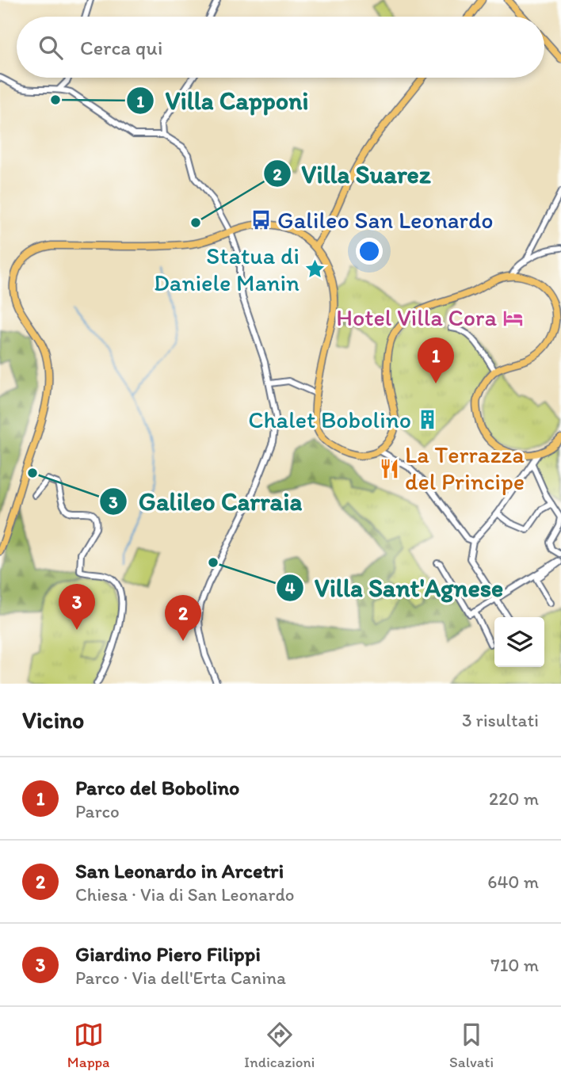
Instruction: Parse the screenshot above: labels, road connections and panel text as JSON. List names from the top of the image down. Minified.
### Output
{"places":{"other":["Villa Capponi","Villa Suarez","Galileo Carraia","Villa Sant'Agnese"],"bus stop":["Galileo San Leonardo"],"place":["Statua di Daniele Manin"],"hotel":["Hotel Villa Cora"],"building":["Chalet Bobolino"],"restaurant":["La Terrazza del Principe"]},"page":{"search":"Cerca qui","pins":["1","3","2"],"heading":["Vicino","3 risultati"],"list":[{"mark":"1","name":"Parco del Bobolino","note":"Parco","value":"220 m"},{"mark":"2","name":"San Leonardo in Arcetri","note":"Chiesa · Via di San Leonardo","value":"640 m"},{"mark":"3","name":"Giardino Piero Filippi","note":"Parco · Via dell'Erta Canina","value":"710 m"}],"nav":["Mappa","Indicazioni","Salvati"]}}
